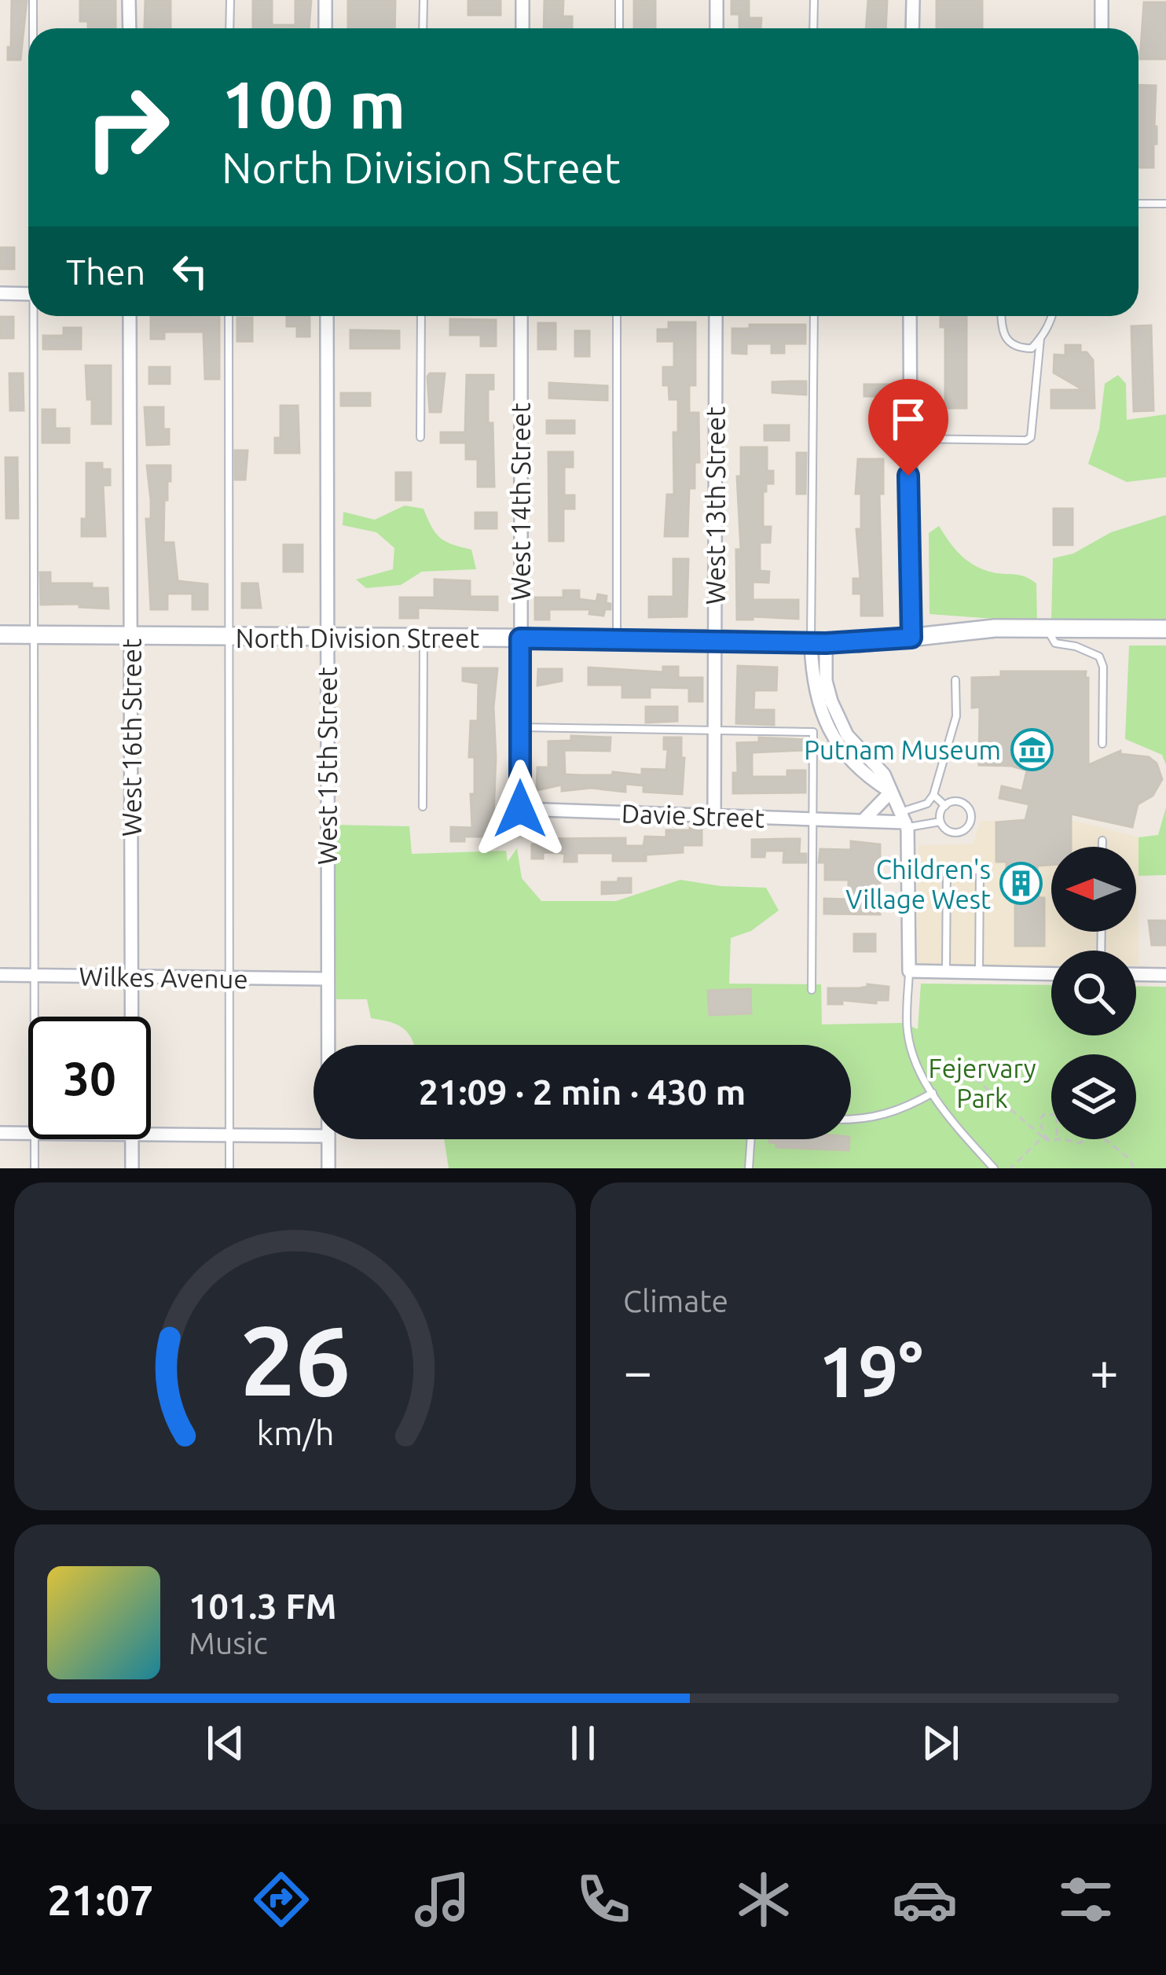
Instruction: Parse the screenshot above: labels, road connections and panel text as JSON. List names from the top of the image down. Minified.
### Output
{"streets":{"main road":["North Division Street"],"street":["West 14th Street","West 13th Street","West 16th Street","West 15th Street","Davie Street","Wilkes Avenue"]},"crossings":[["West 14th Street","North Division Street"],["West 14th Street","Davie Street"],["West 13th Street","North Division Street"],["West 13th Street","Davie Street"],["North Division Street","West 16th Street"],["North Division Street","West 15th Street"],["West 16th Street","Wilkes Avenue"],["West 15th Street","Wilkes Avenue"]],"parks":["Fejervary Park"],"places":{"museum":["Putnam Museum"],"building":["Children's Village West"]},"north":"left","page":{"turn":["100 m","North Division Street"],"then":"Then","limit":"30","trip":"21:09 · 2 min · 430 m","tile":"Climate","heat":["−","19°","+"],"song":["101.3 FM","Music"],"tabs":"21:07","gauge":["26","km/h"]}}
